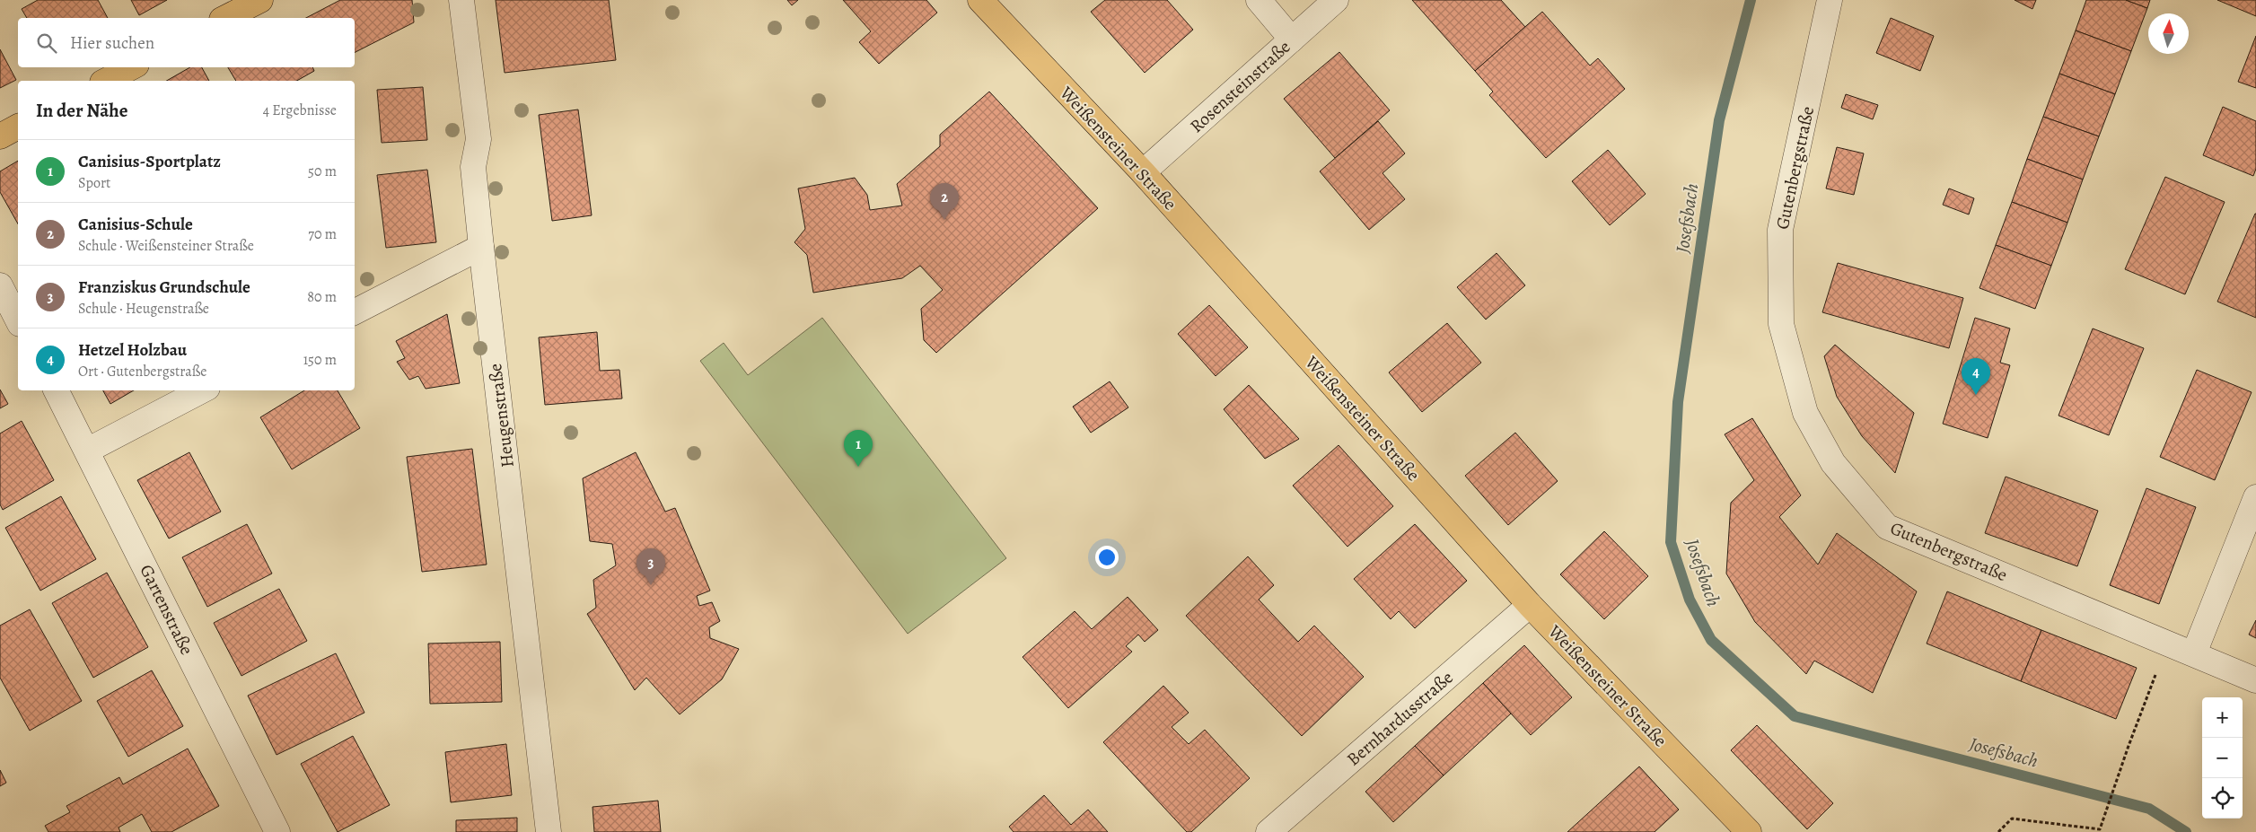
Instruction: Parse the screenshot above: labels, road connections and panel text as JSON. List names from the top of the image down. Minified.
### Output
{"streets":{"main road":["Weißensteiner Straße"],"street":["Rosensteinstraße","Gutenbergstraße","Heugenstraße","Gartenstraße","Bernhardusstraße"]},"crossings":[["Rosensteinstraße","Weißensteiner Straße"],["Weißensteiner Straße","Bernhardusstraße"]],"water":["Josefsbach"],"north":"top","page":{"search":"Hier suchen","heading":["In der Nähe","4 Ergebnisse"],"list":[{"mark":"1","name":"Canisius-Sportplatz","note":"Sport","value":"50 m"},{"mark":"2","name":"Canisius-Schule","note":"Schule · Weißensteiner Straße","value":"70 m"},{"mark":"3","name":"Franziskus Grundschule","note":"Schule · Heugenstraße","value":"80 m"},{"mark":"4","name":"Hetzel Holzbau","note":"Ort · Gutenbergstraße","value":"150 m"}],"pins":["2","4","1","3"],"map_buttons":["+","−"]}}
